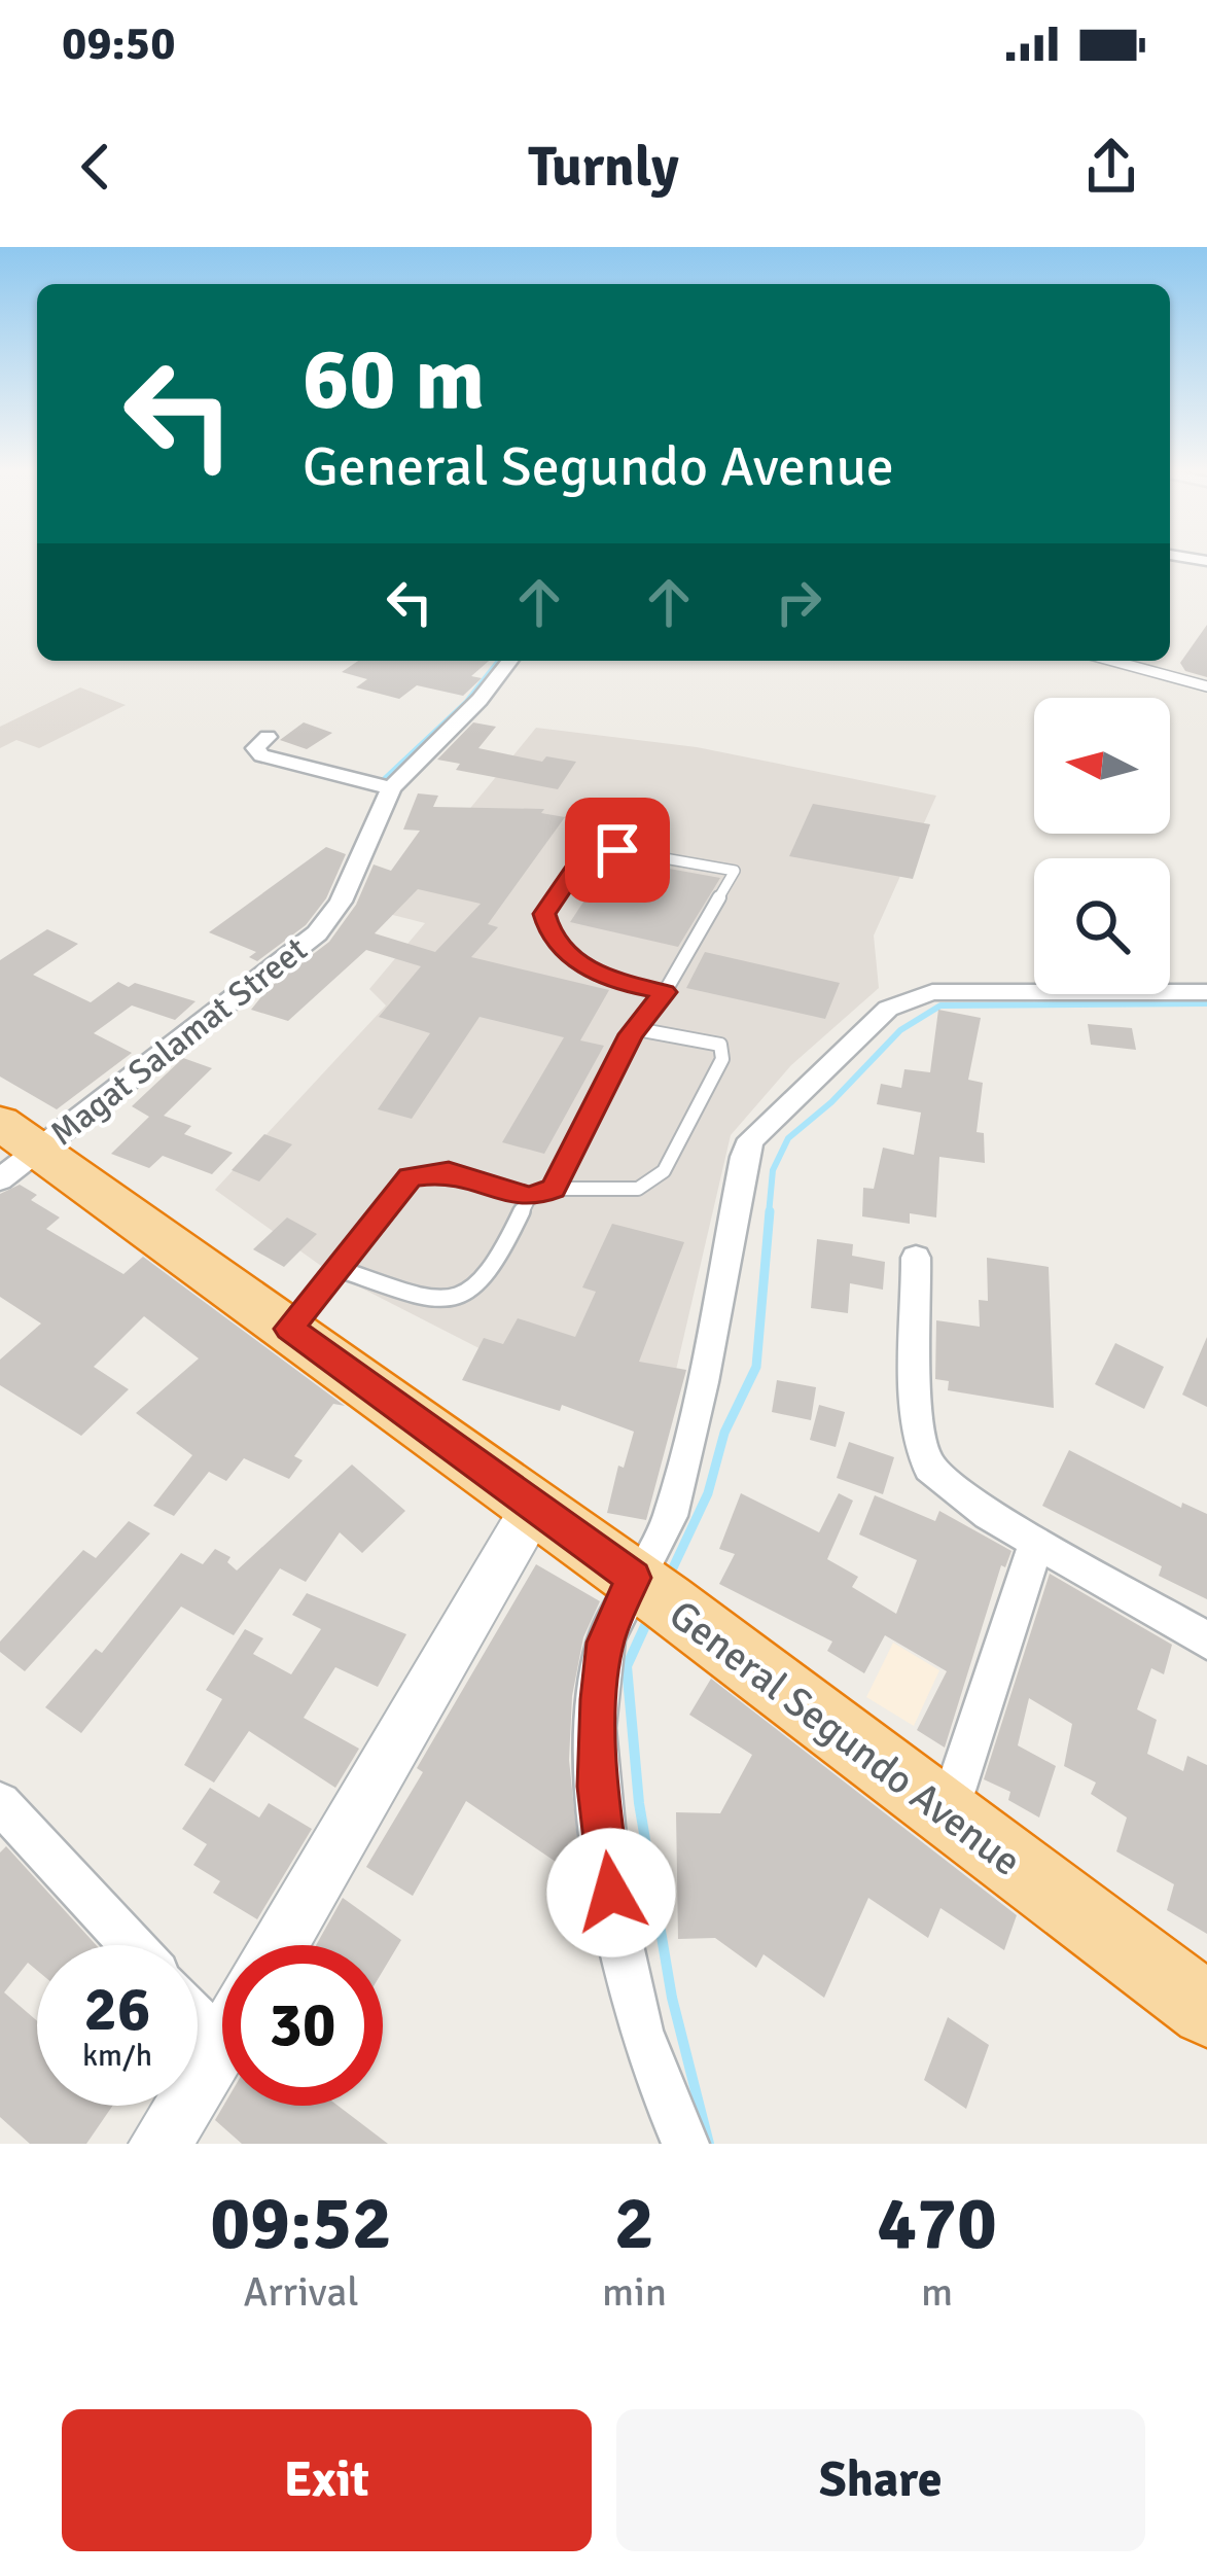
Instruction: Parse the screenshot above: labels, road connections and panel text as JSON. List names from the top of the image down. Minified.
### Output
{"streets":{"highway":["General Segundo Avenue"],"street":["Magat Salamat Street"]},"crossings":[["Magat Salamat Street","General Segundo Avenue"]],"north":"left","page":{"status":"09:50","header":"Turnly","turn":["60 m","General Segundo Avenue"],"speed":"26 km/h","limit":"30","eta":["09:52","Arrival","2","min","470","m"],"buttons":["Exit","Share"]}}
